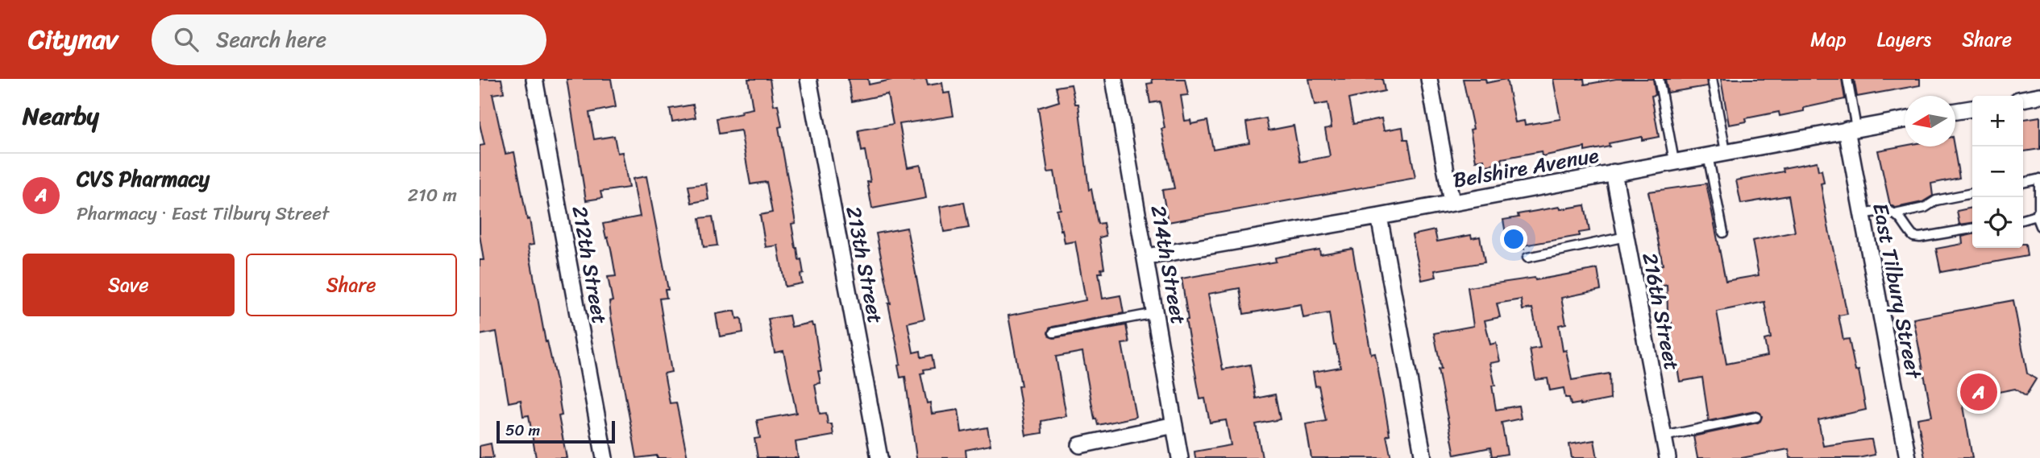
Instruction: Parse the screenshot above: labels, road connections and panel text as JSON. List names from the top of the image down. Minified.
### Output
{"streets":{"street":["Belshire Avenue","212th Street","213th Street","214th Street","East Tilbury Street","216th Street"]},"crossings":[["Belshire Avenue","214th Street"],["Belshire Avenue","East Tilbury Street"],["Belshire Avenue","216th Street"]],"scale_bar":"50 m","north":"left","page":{"header":"Citynav","search":"Search here","nav":["Map","Layers","Share"],"heading":"Nearby","map_buttons":["+","−"],"list":[{"mark":"A","name":"CVS Pharmacy","note":"Pharmacy · East Tilbury Street","value":"210 m"}],"buttons":["Save","Share"],"pins":"A","scale":"50 m"}}
